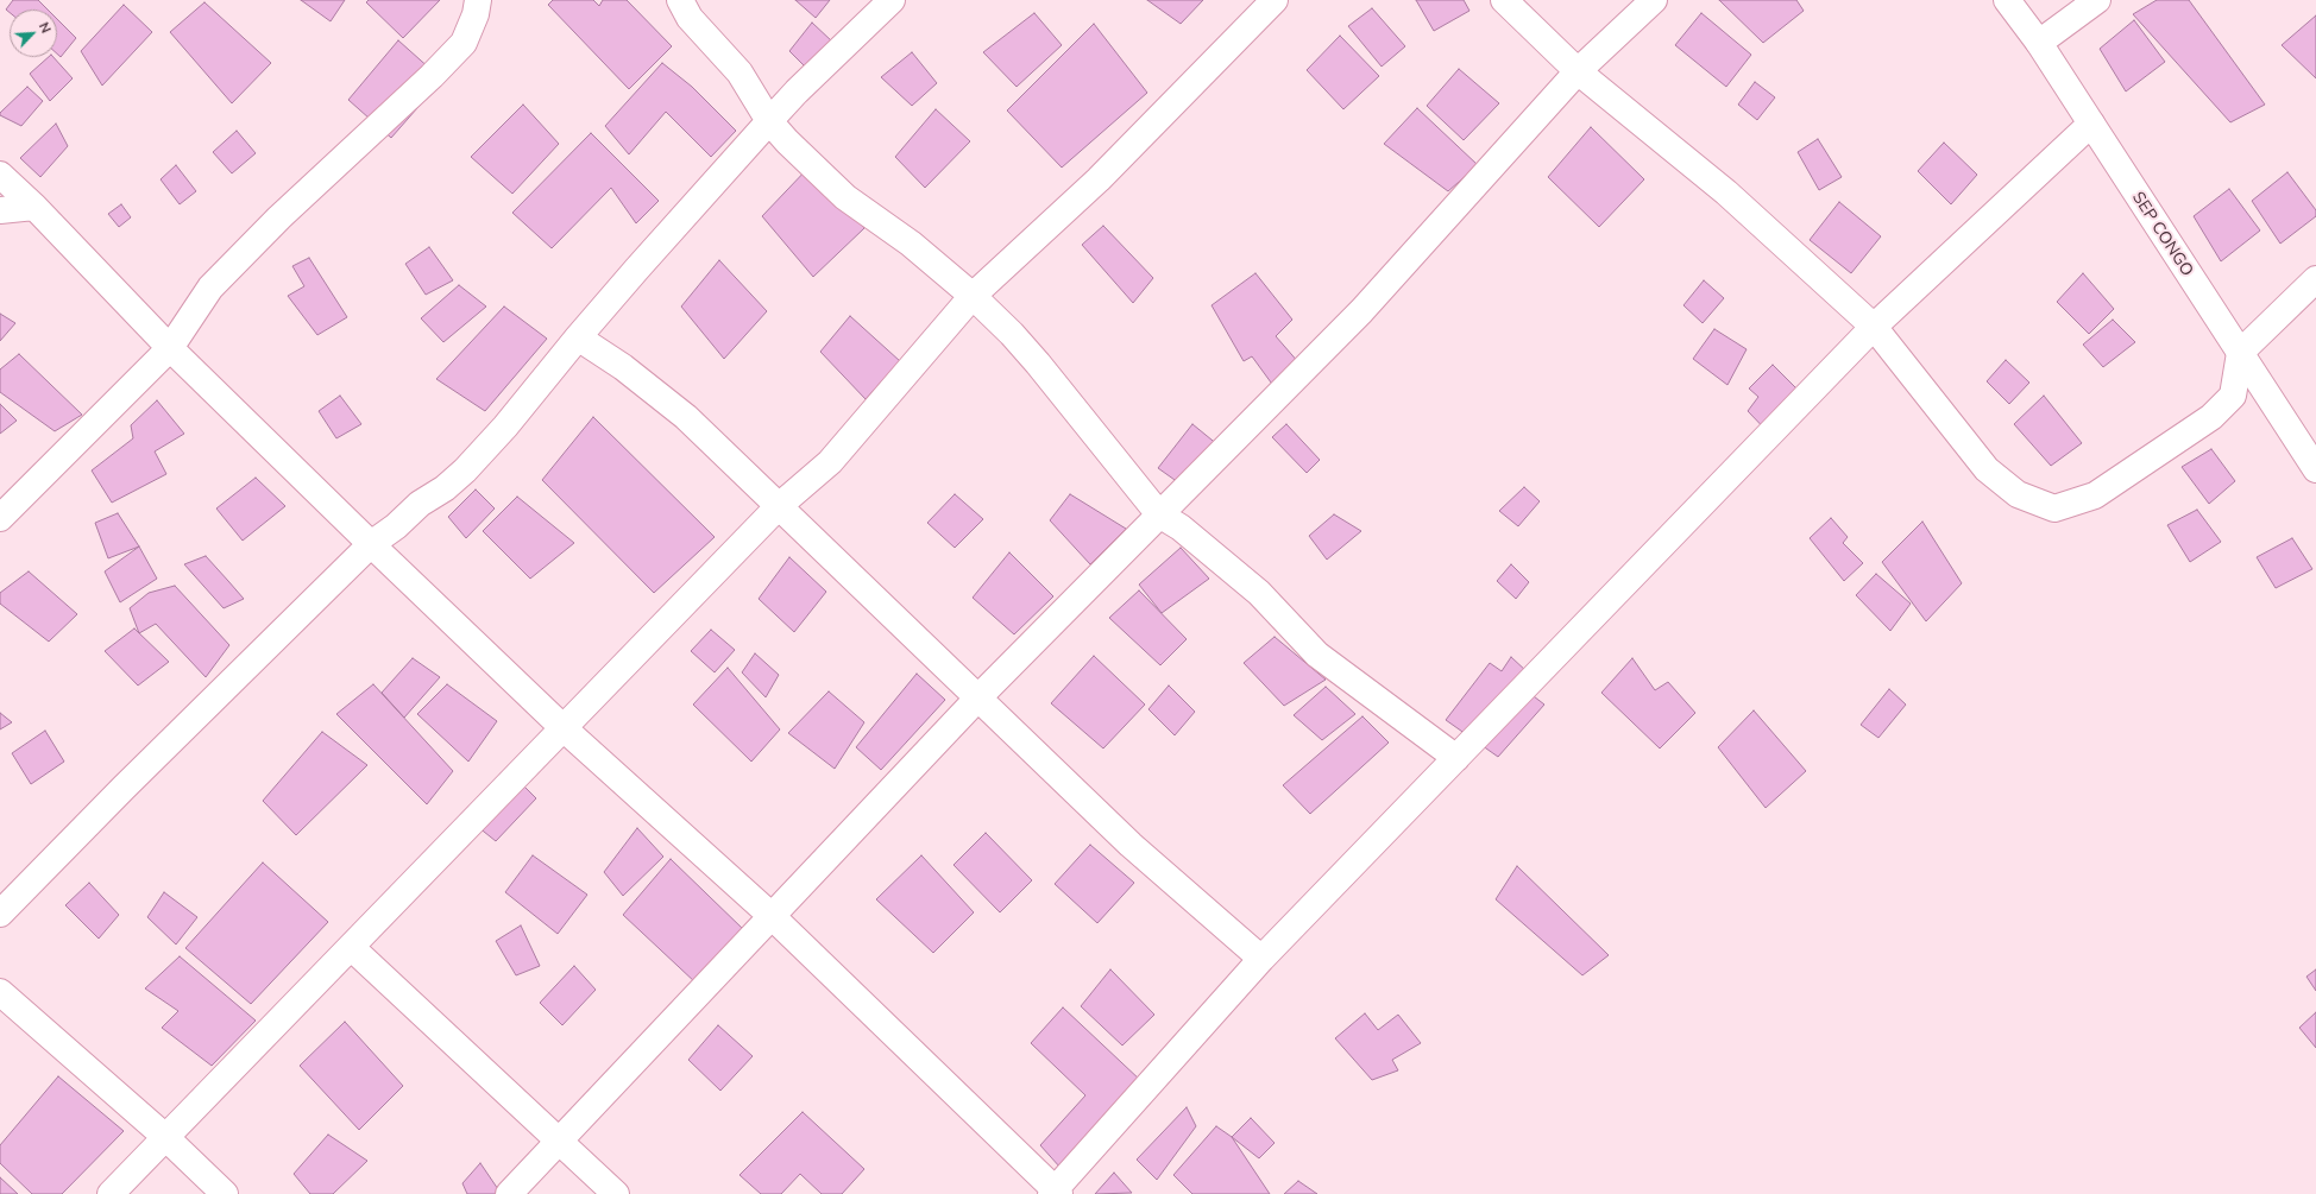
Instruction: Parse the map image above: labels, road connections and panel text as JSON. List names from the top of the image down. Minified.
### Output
{"streets":{"street":["SEP CONGO"]},"north":"top right"}
